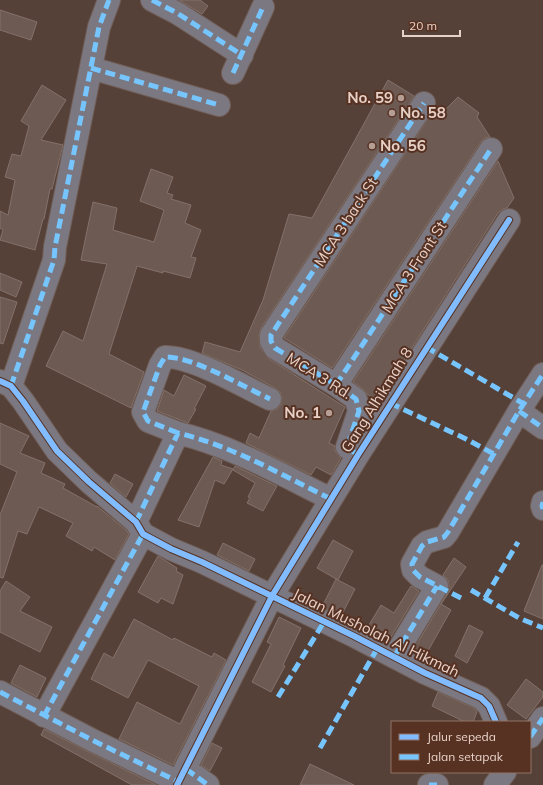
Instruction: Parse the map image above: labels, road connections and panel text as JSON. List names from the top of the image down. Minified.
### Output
{"streets":{"street":["MCA 3 back St","MCA 3 Front St","MCA 3 Rd.","Gang Alhikmah 8","Jalan Musholah Al Hikmah"]},"crossings":[["MCA 3 back St","MCA 3 Rd."],["MCA 3 Front St","MCA 3 Rd."],["MCA 3 Rd.","Gang Alhikmah 8"],["Gang Alhikmah 8","Jalan Musholah Al Hikmah"]],"places":["No. 59","No. 58","No. 56","No. 1"],"legend":["Jalur sepeda","Jalan setapak"],"scale_bar":"20 m"}
